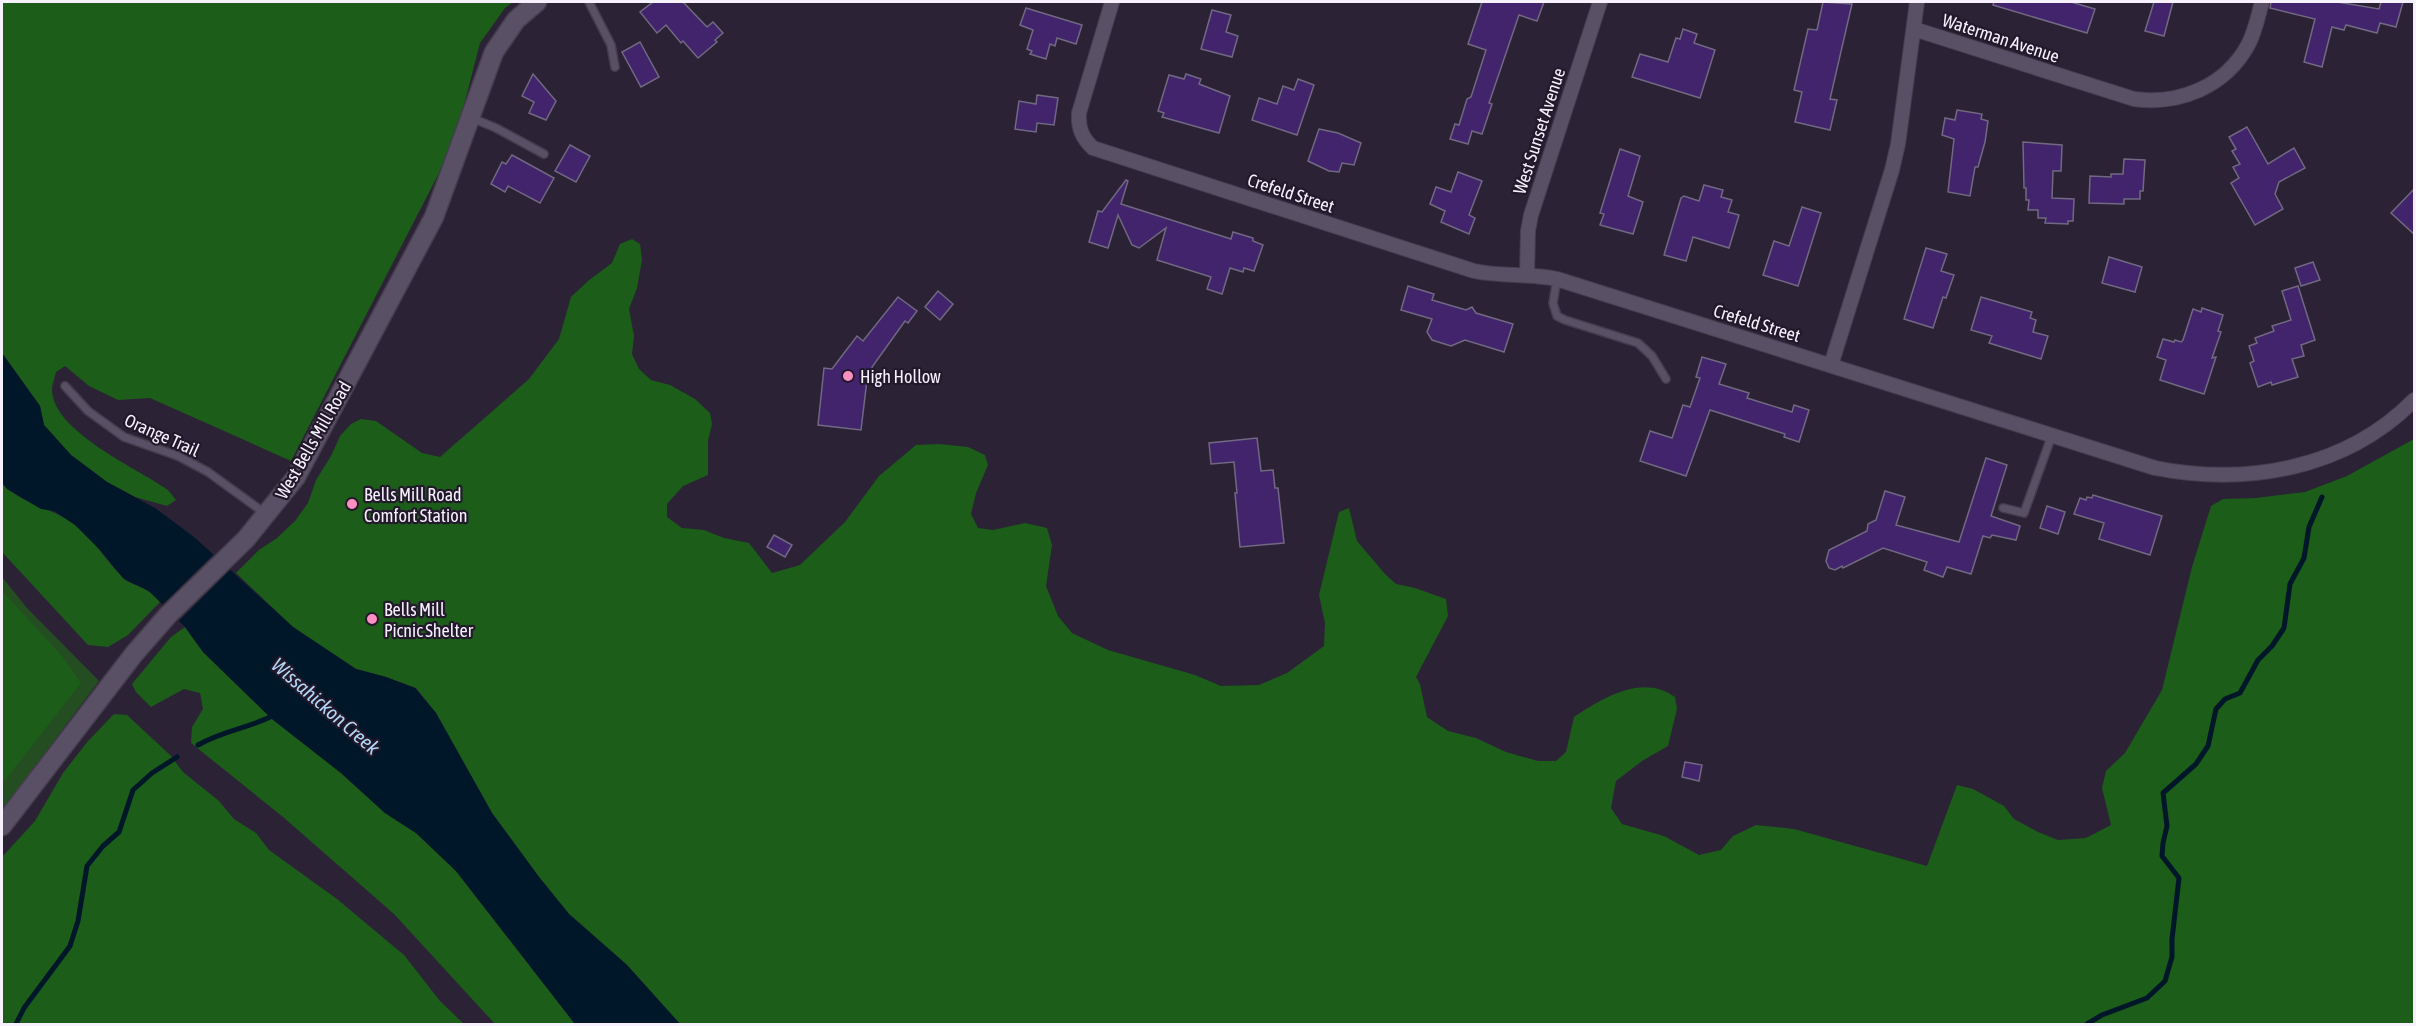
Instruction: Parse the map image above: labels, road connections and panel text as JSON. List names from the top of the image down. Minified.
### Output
{"streets":{"street":["Waterman Avenue","West Sunset Avenue","Crefeld Street","West Bells Mill Road"],"lane":["Orange Trail"]},"crossings":[["Waterman Avenue","Crefeld Street"],["West Sunset Avenue","Crefeld Street"],["Orange Trail","West Bells Mill Road"]],"water":["Wissahickon Creek"],"places":["High Hollow","Bells Mill Road Comfort Station","Bells Mill Picnic Shelter"]}
